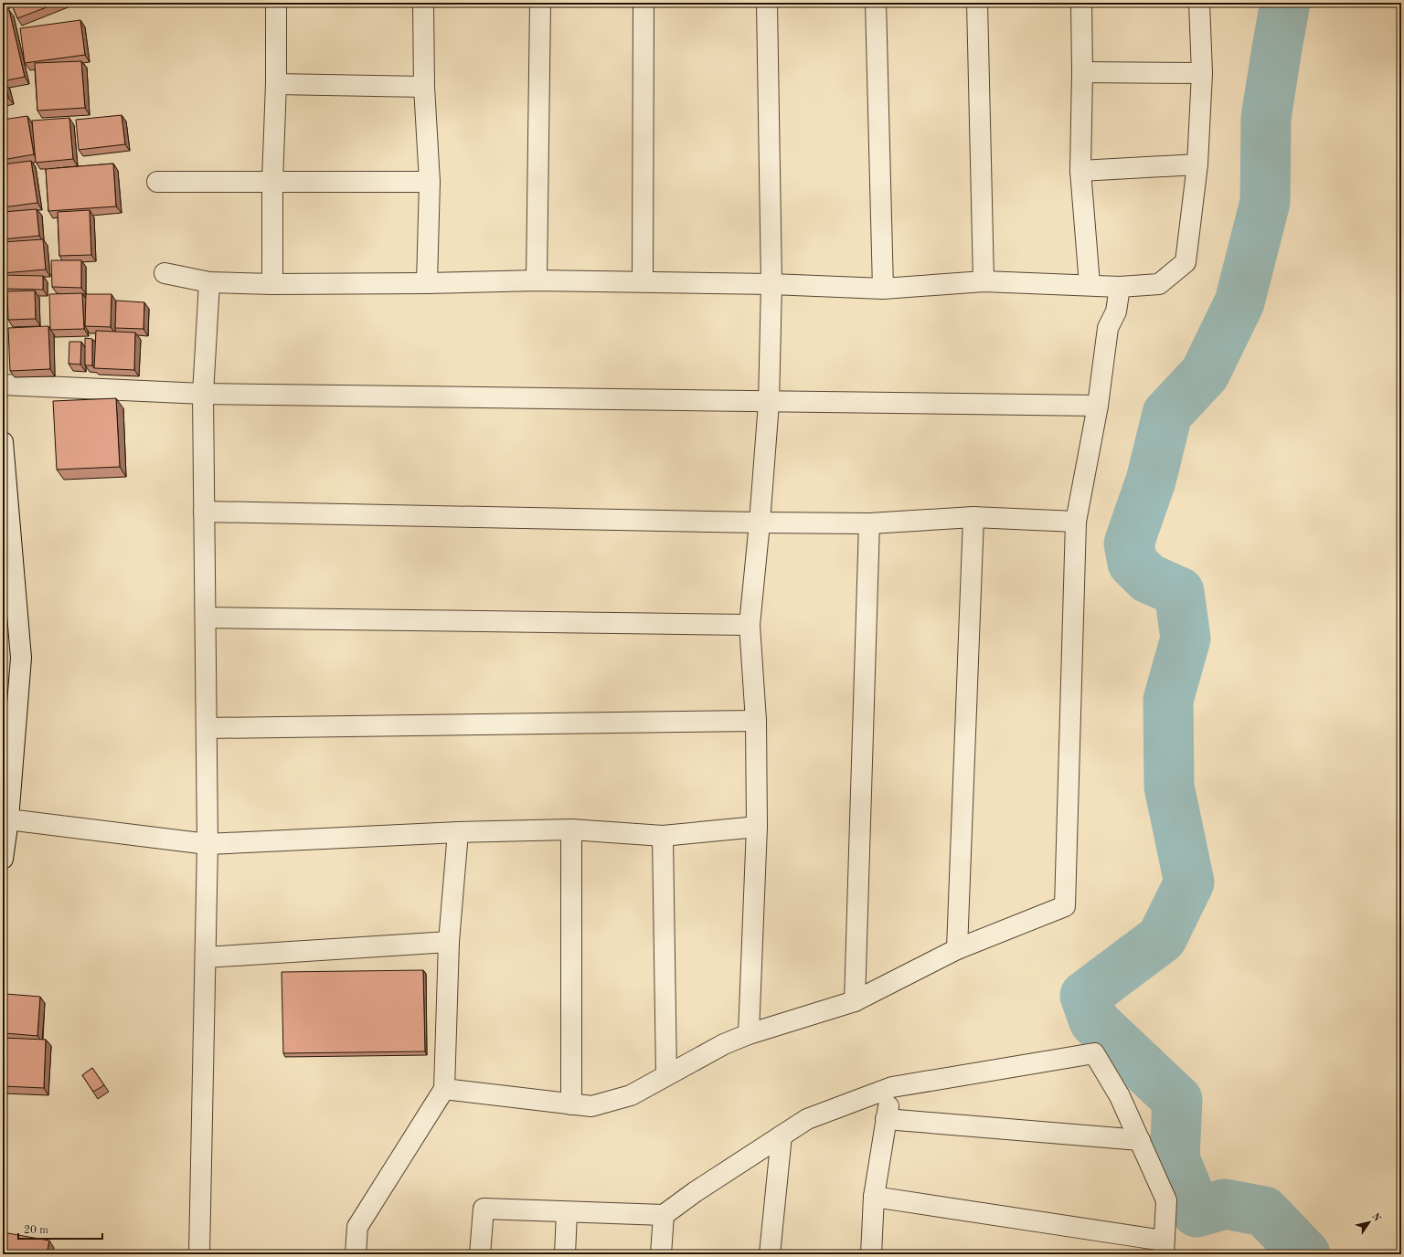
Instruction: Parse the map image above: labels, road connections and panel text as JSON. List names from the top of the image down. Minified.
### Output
{"scale_bar":"20 m","north":"top right"}
